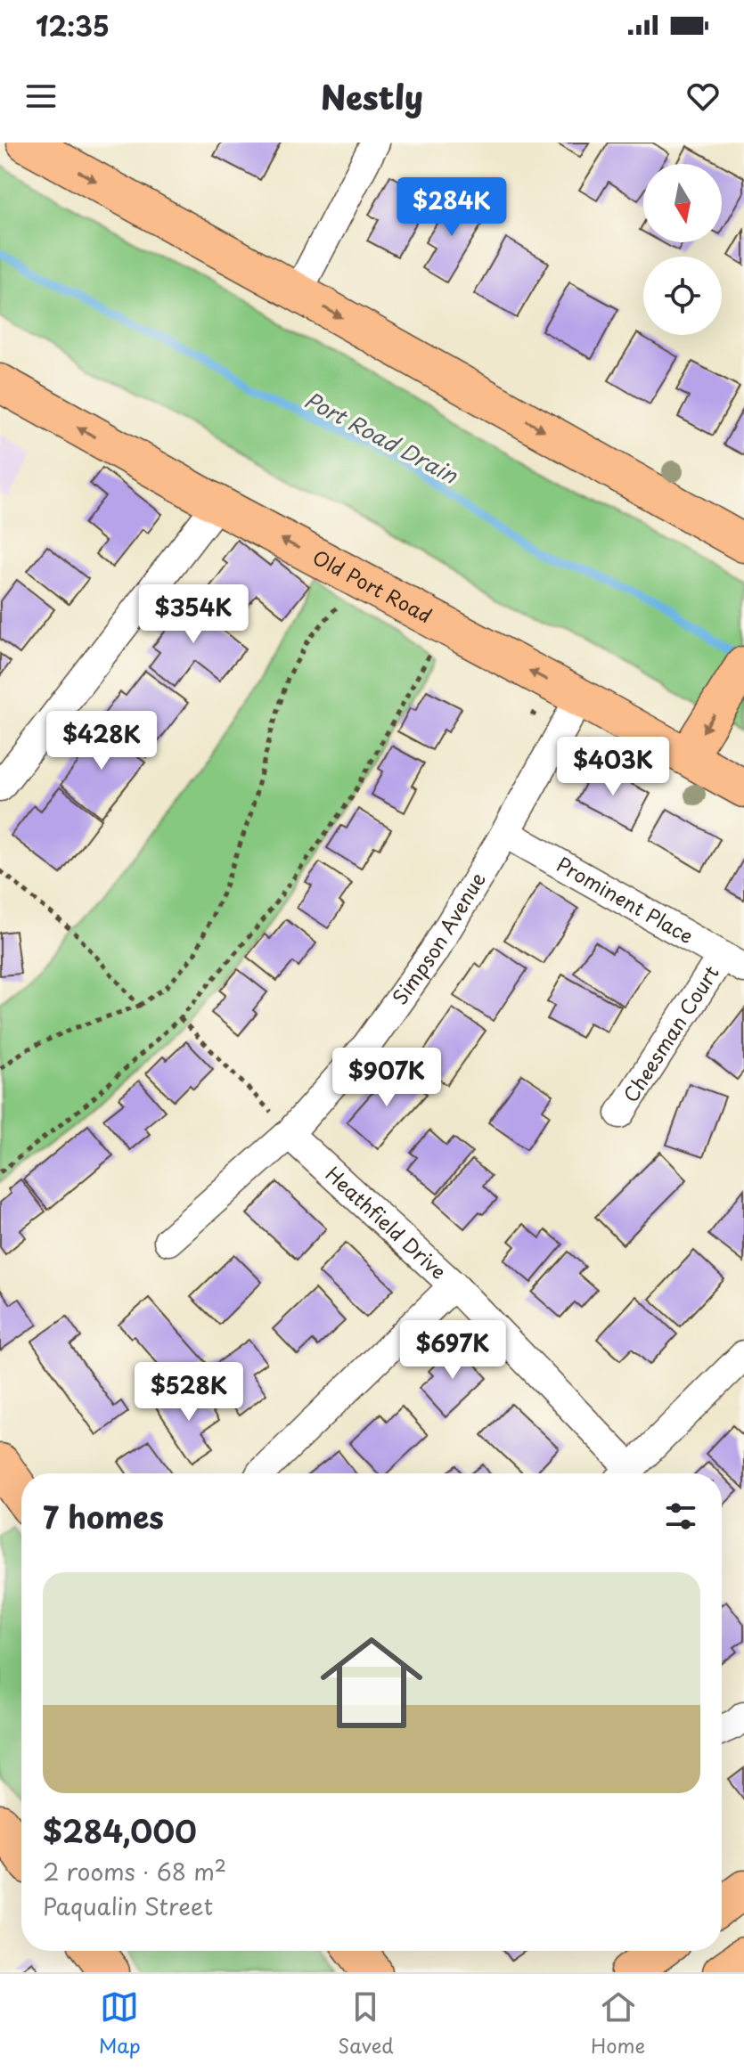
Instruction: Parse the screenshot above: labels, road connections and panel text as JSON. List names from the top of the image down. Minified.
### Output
{"streets":{"main road":["Old Port Road"],"street":["Prominent Place","Simpson Avenue","Cheesman Court","Heathfield Drive"]},"crossings":[["Old Port Road","Simpson Avenue"],["Prominent Place","Simpson Avenue"],["Prominent Place","Cheesman Court"],["Simpson Avenue","Heathfield Drive"]],"water":["Port Road Drain"],"north":"bottom","page":{"status":"12:35","header":"Nestly","price":["$284K","$354K","$428K","$403K","$907K","$697K","$528K"],"heading":"7 homes","list":[{"name":"$284,000","note":"2 rooms · 68 m² · Paqualin Street"}],"tabs":["Map","Saved","Home"]}}
